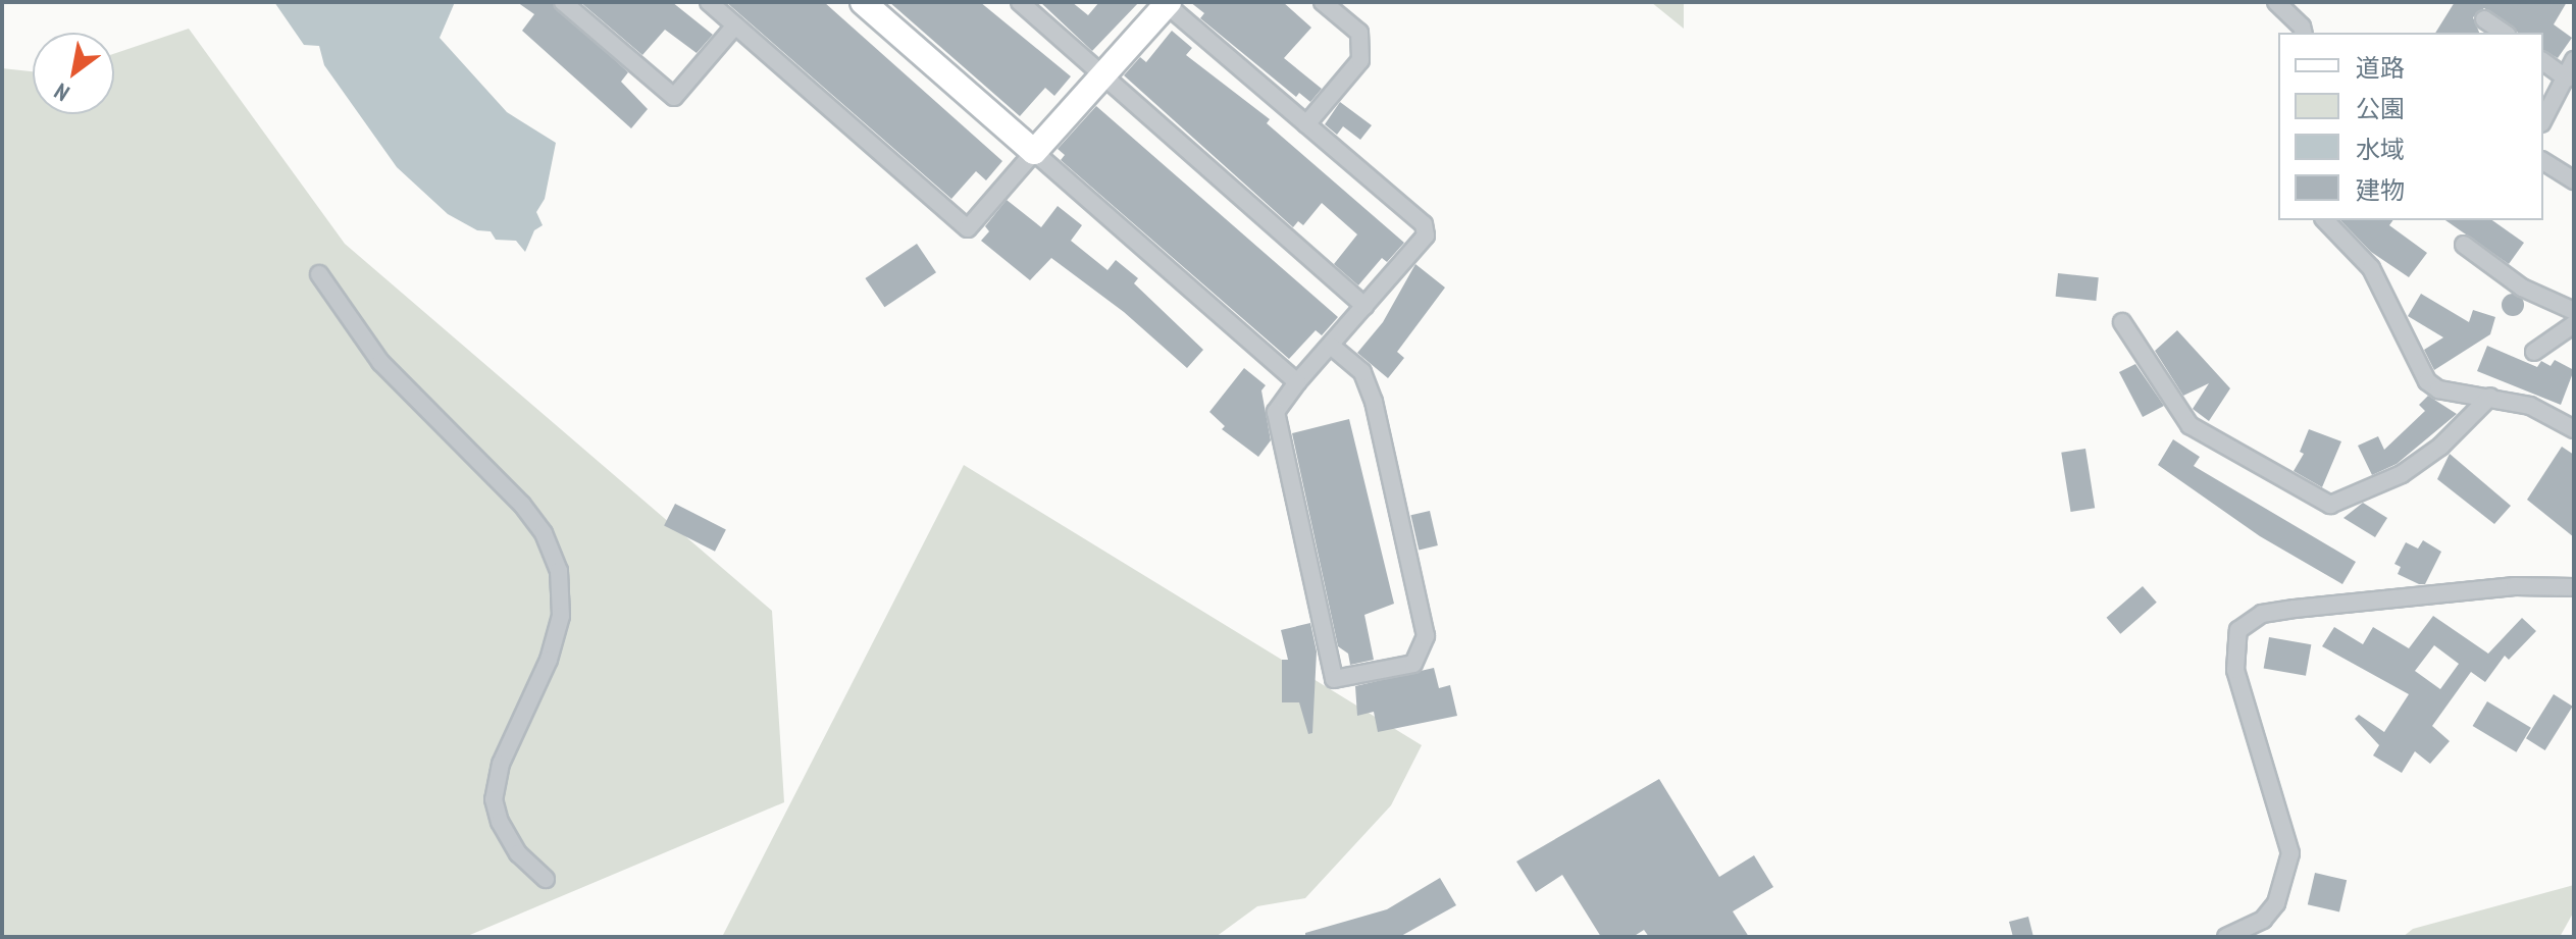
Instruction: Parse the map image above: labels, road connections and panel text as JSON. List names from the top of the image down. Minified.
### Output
{"legend":["道路","公園","水域","建物"],"north":"bottom left"}
